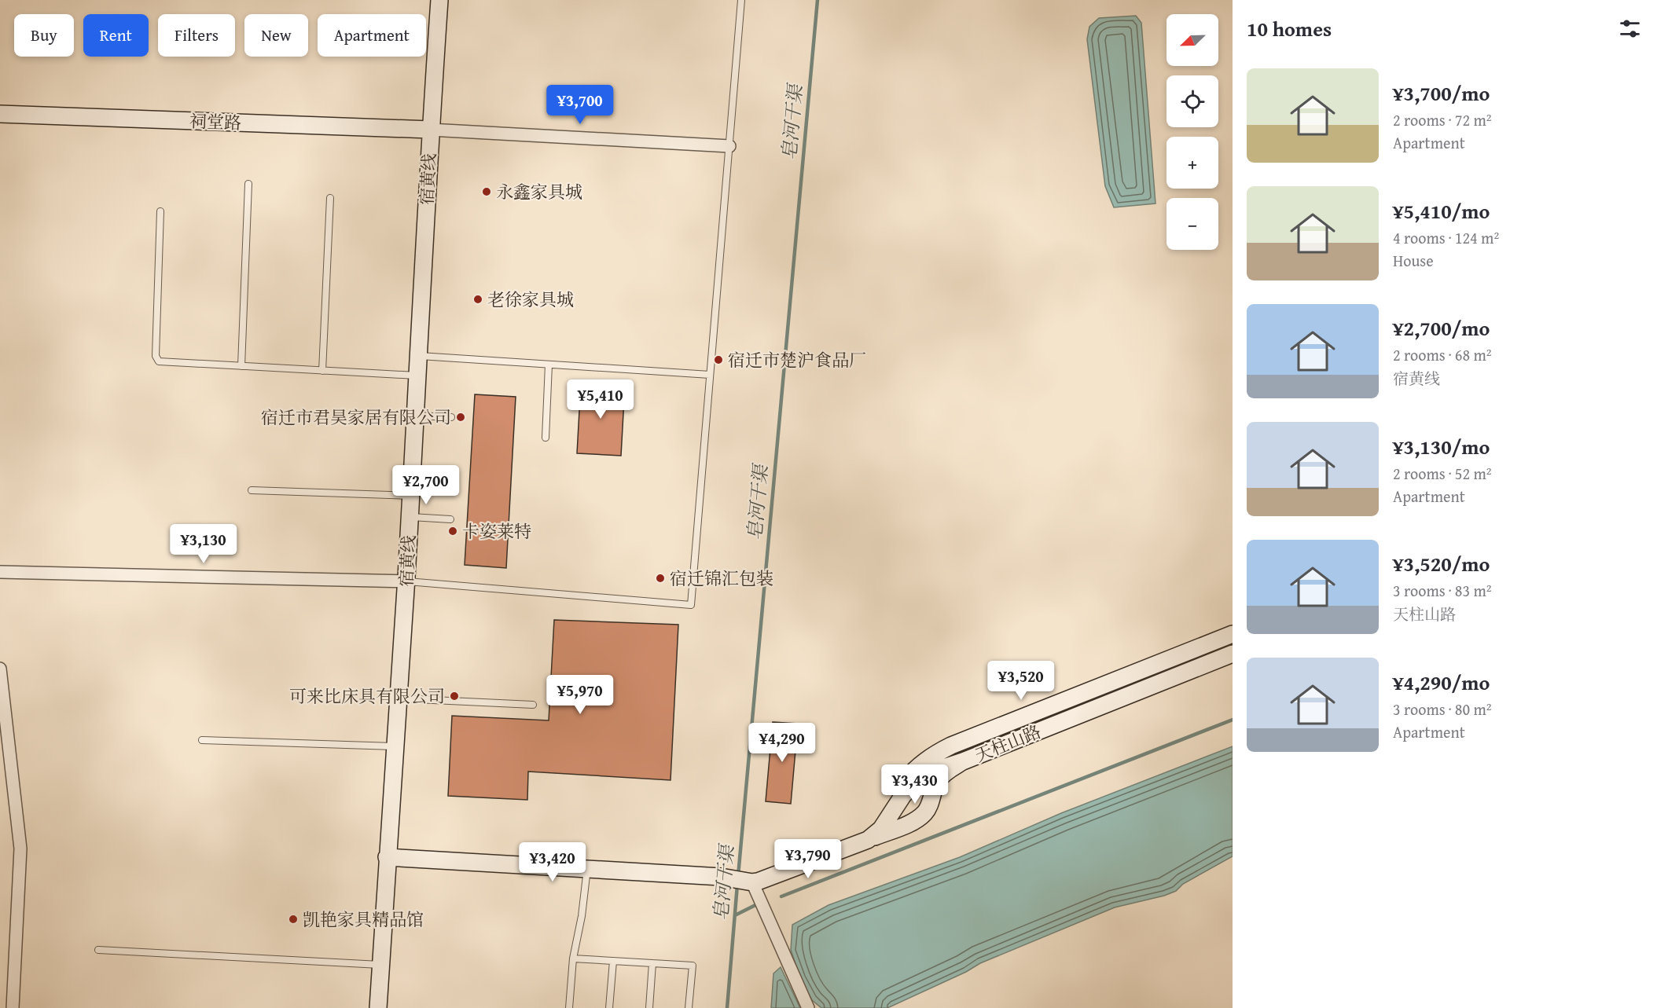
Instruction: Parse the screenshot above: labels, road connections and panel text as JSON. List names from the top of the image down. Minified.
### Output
{"streets":{"street":["祠堂路","宿黄线","天柱山路"]},"crossings":[["祠堂路","宿黄线"]],"water":["皂河干渠"],"places":["永鑫家具城","老徐家具城","宿迁市楚沪食品厂","宿迁市君昊家居有限公司","卡姿莱特","宿迁锦汇包装","可来比床具有限公司","凯艳家具精品馆"],"north":"bottom left","page":{"heading":"10 homes","map_buttons":["+","−"],"chip":["Buy","Rent","Filters","New","Apartment"],"list":[{"name":"¥3,700/mo","note":"2 rooms · 72 m² · Apartment"},{"name":"¥5,410/mo","note":"4 rooms · 124 m² · House"},{"name":"¥2,700/mo","note":"2 rooms · 68 m² · 宿黄线"},{"name":"¥3,130/mo","note":"2 rooms · 52 m² · Apartment"},{"name":"¥3,520/mo","note":"3 rooms · 83 m² · 天柱山路"},{"name":"¥4,290/mo","note":"3 rooms · 80 m² · Apartment"}],"price":["¥3,700","¥5,410","¥2,700","¥3,130","¥3,520","¥5,970","¥4,290","¥3,430","¥3,790","¥3,420"]}}
